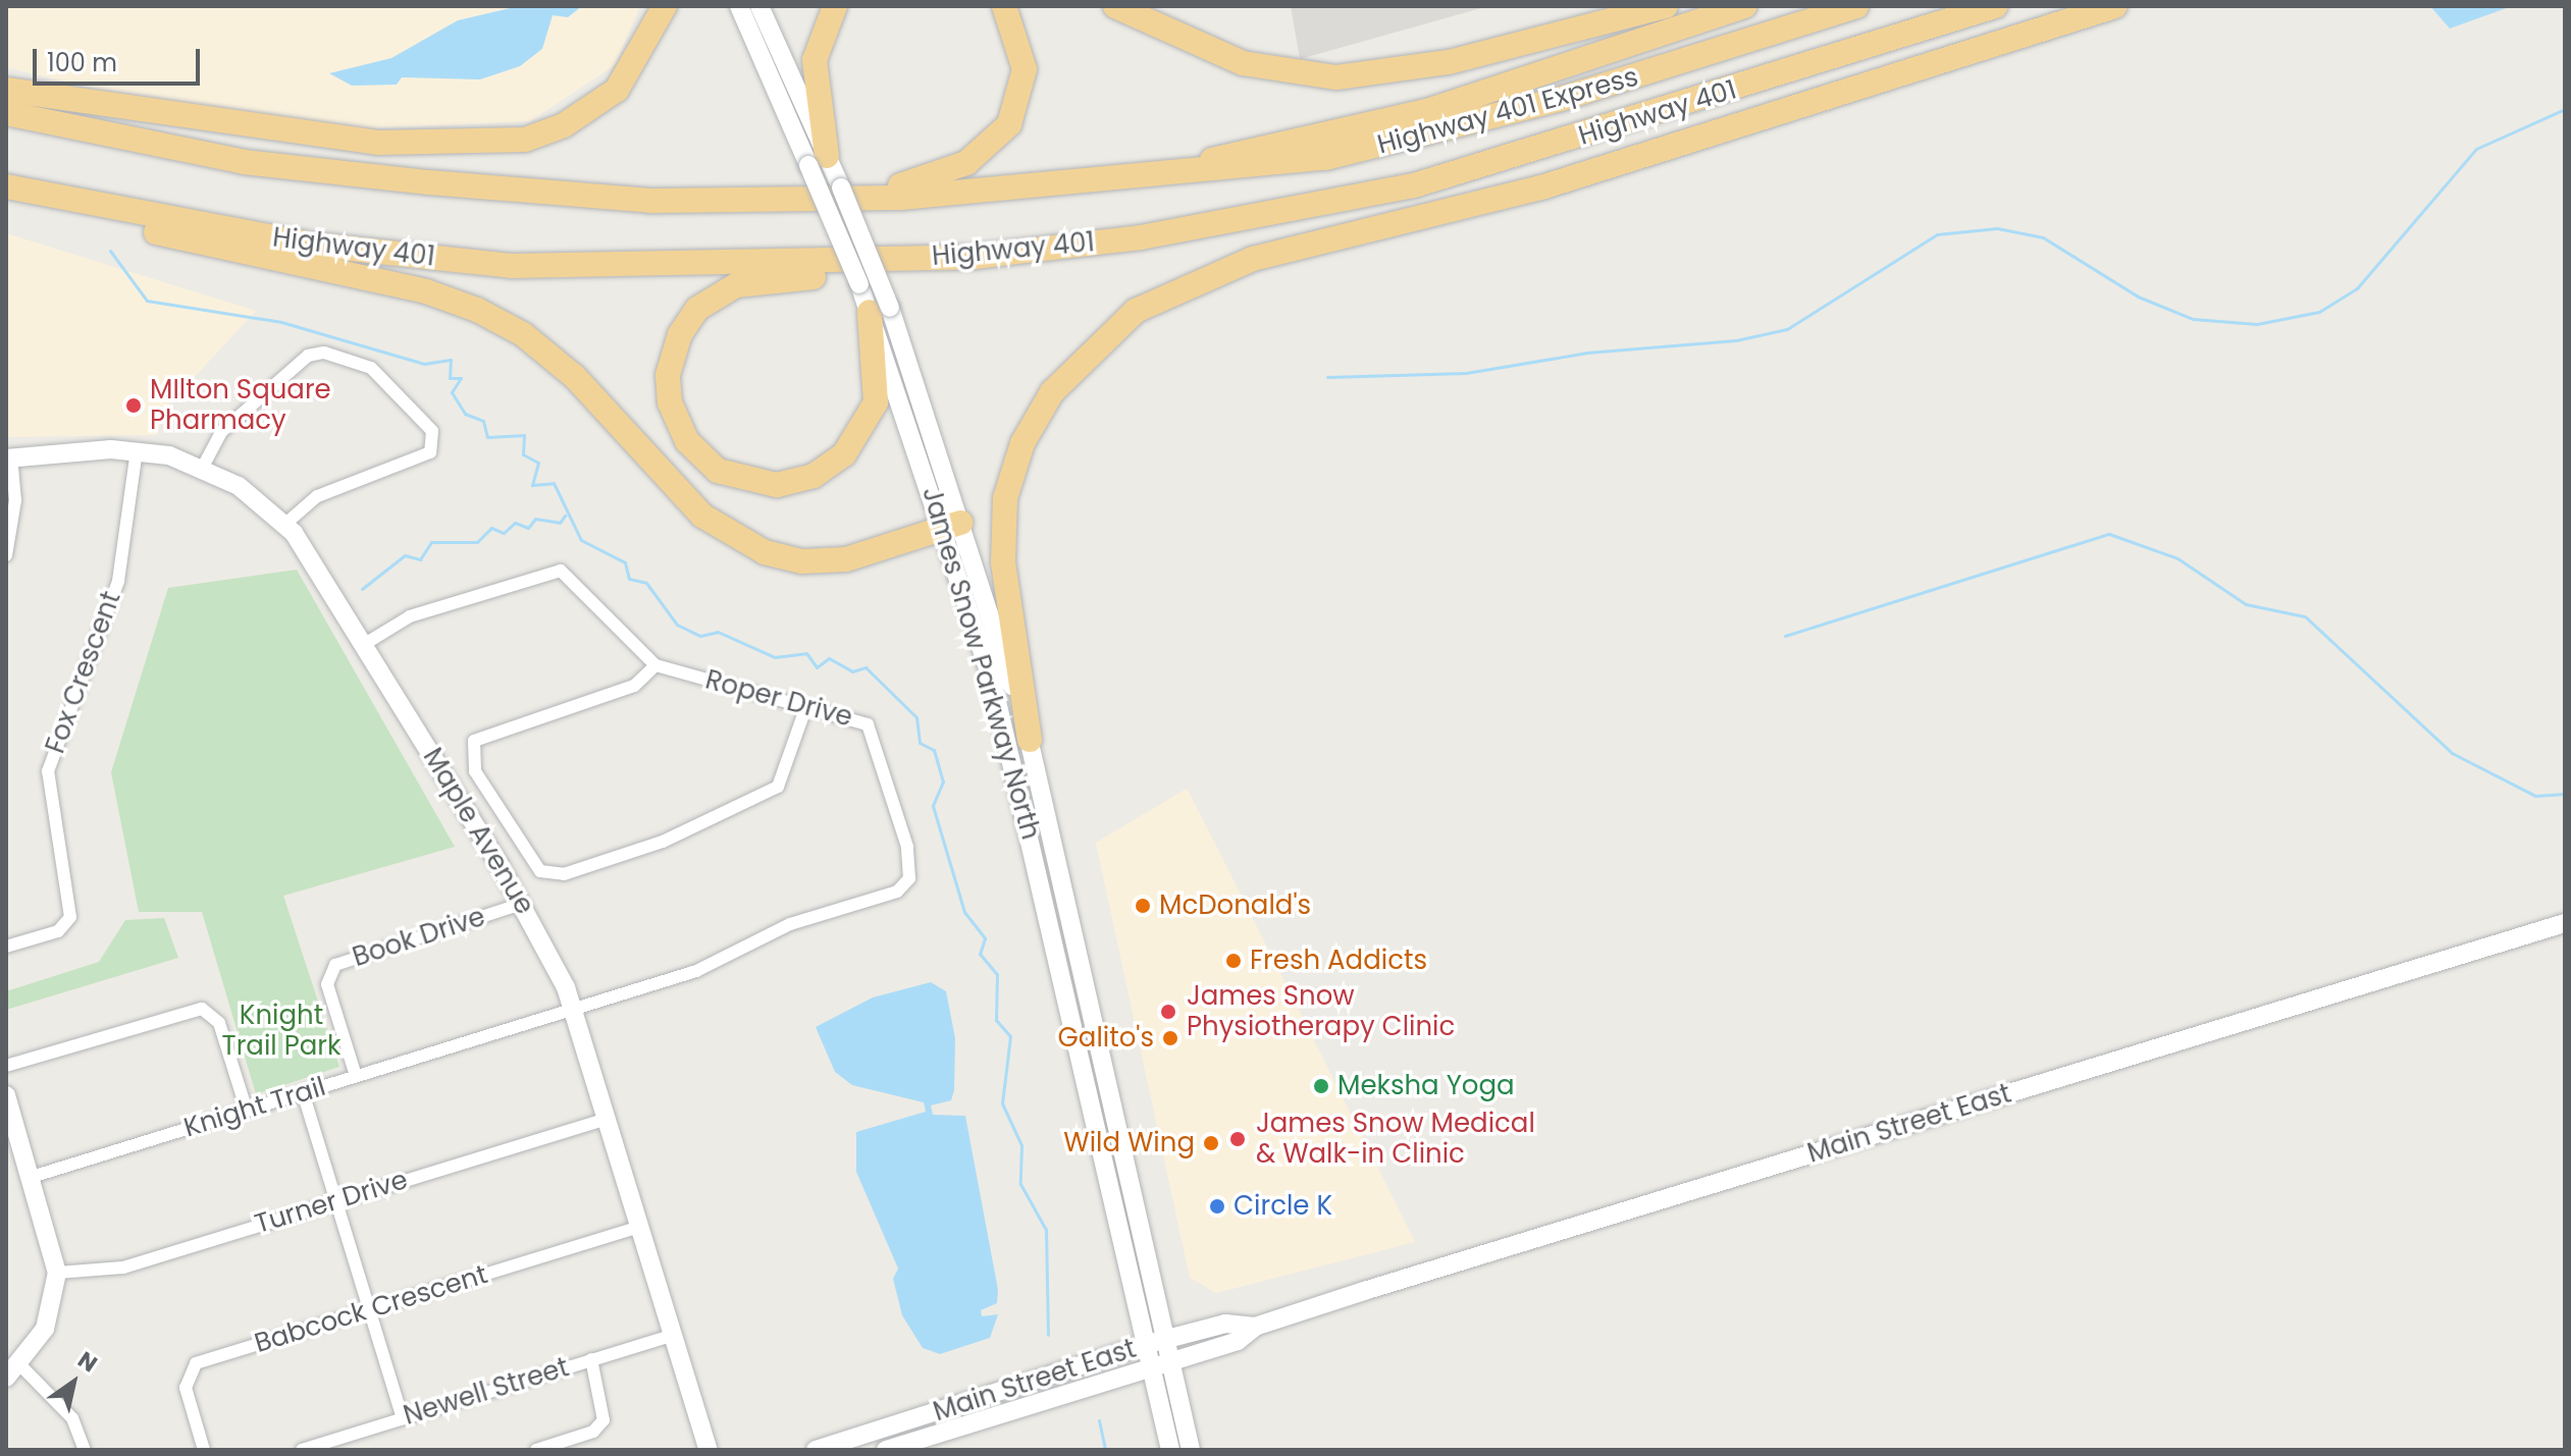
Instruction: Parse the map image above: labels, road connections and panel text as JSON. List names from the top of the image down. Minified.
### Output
{"streets":{"highway":["Highway 401 Express","Highway 401"],"main road":["James Snow Parkway North","Maple Avenue","Main Street East"],"street":["Fox Crescent","Roper Drive","Book Drive","Knight Trail","Turner Drive","Babcock Crescent","Newell Street"]},"crossings":[["James Snow Parkway North","Main Street East"],["Fox Crescent","Maple Avenue"],["Roper Drive","Maple Avenue"],["Roper Drive","Knight Trail"],["Maple Avenue","Book Drive"],["Maple Avenue","Knight Trail"],["Maple Avenue","Turner Drive"],["Maple Avenue","Babcock Crescent"],["Maple Avenue","Newell Street"],["Book Drive","Knight Trail"]],"parks":["Knight Trail Park"],"places":["MIlton Square Pharmacy","McDonald's","Fresh Addicts","James Snow Physiotherapy Clinic","Galito's","Meksha Yoga","James Snow Medical & Walk-in Clinic","Wild Wing","Circle K"],"scale_bar":"100 m","north":"top right"}
